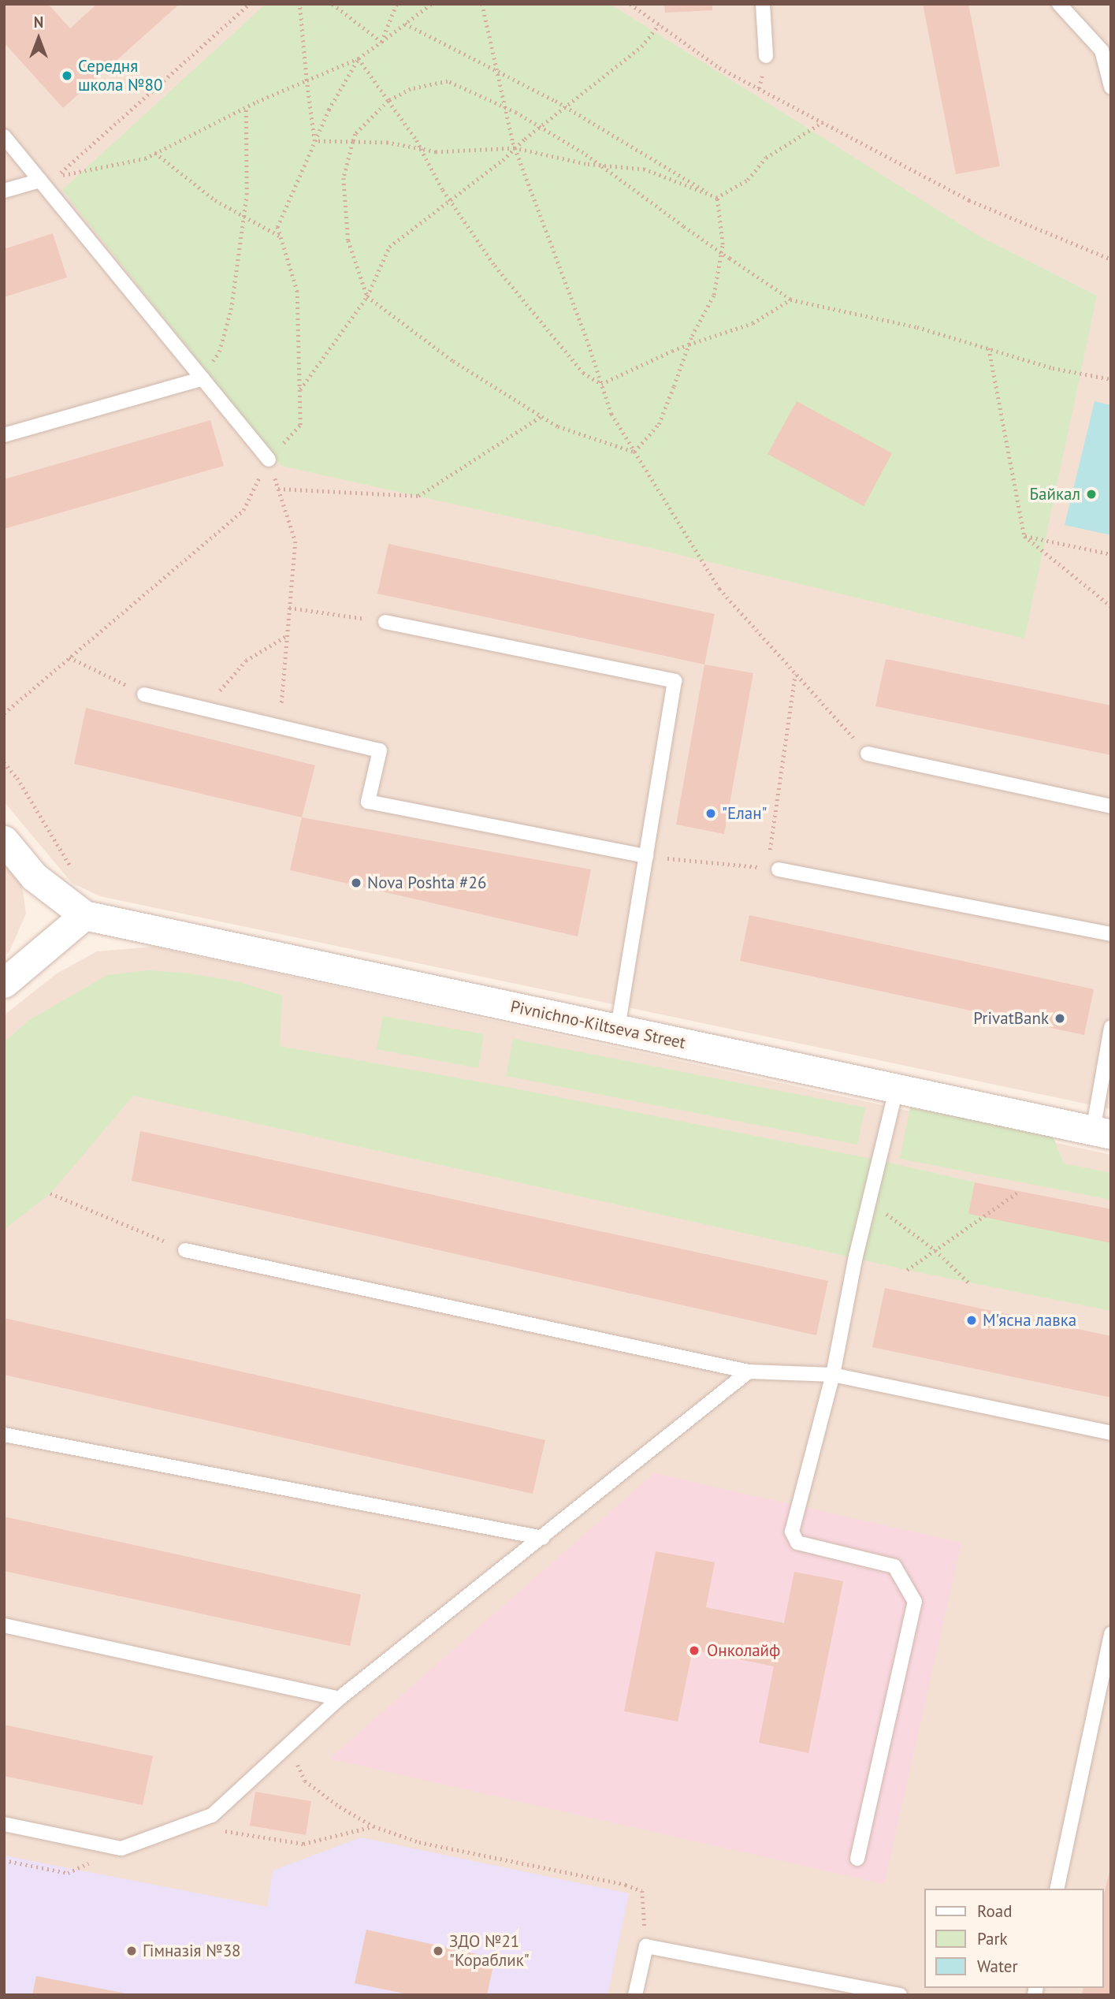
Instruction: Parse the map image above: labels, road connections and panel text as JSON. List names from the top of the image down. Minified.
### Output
{"streets":{"street":["Pivnichno-Kiltseva Street"]},"places":["Середня школа №80","Байкал","\"Елан\"","Nova Poshta #26","PrivatBank","М'ясна лавка","Онколайф","Гімназія №38","ЗДО №21 \"Кораблик\""],"legend":["Road","Park","Water"],"north":"top"}
